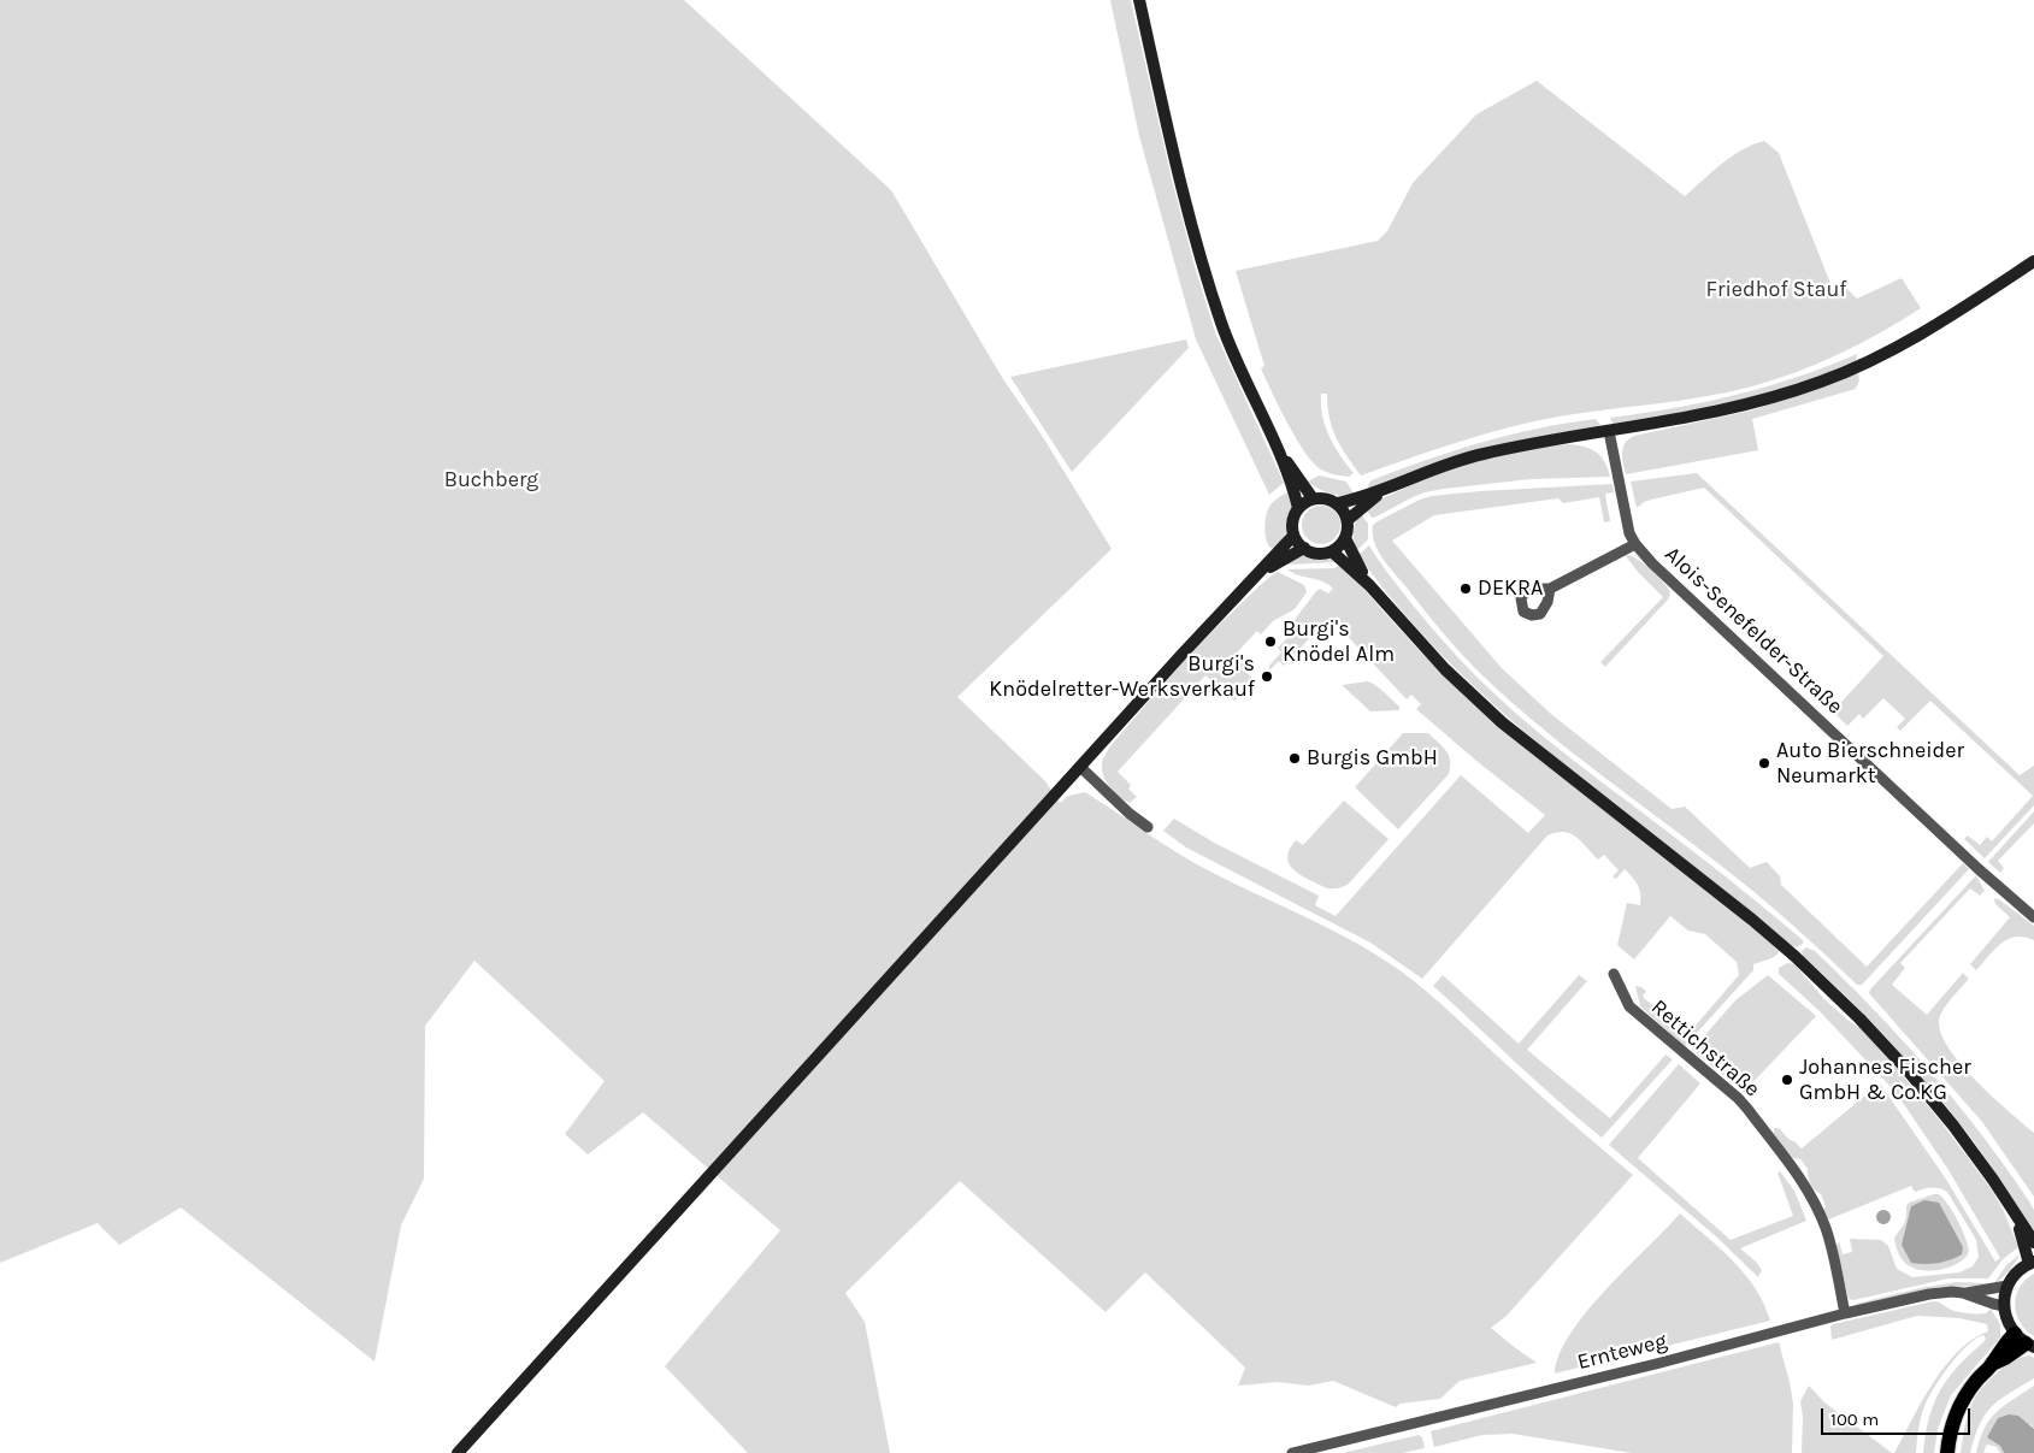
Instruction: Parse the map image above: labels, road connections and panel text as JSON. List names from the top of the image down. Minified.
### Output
{"streets":{"street":["Alois-Senefelder-Straße","Rettichstraße","Ernteweg"]},"crossings":[["Rettichstraße","Ernteweg"]],"parks":["Friedhof Stauf","Buchberg"],"places":["DEKRA","Burgi's Knödel Alm","Burgi's Knödelretter-Werksverkauf","Burgis GmbH","Auto Bierschneider Neumarkt","Johannes Fischer GmbH & Co.KG"],"scale_bar":"100 m"}
